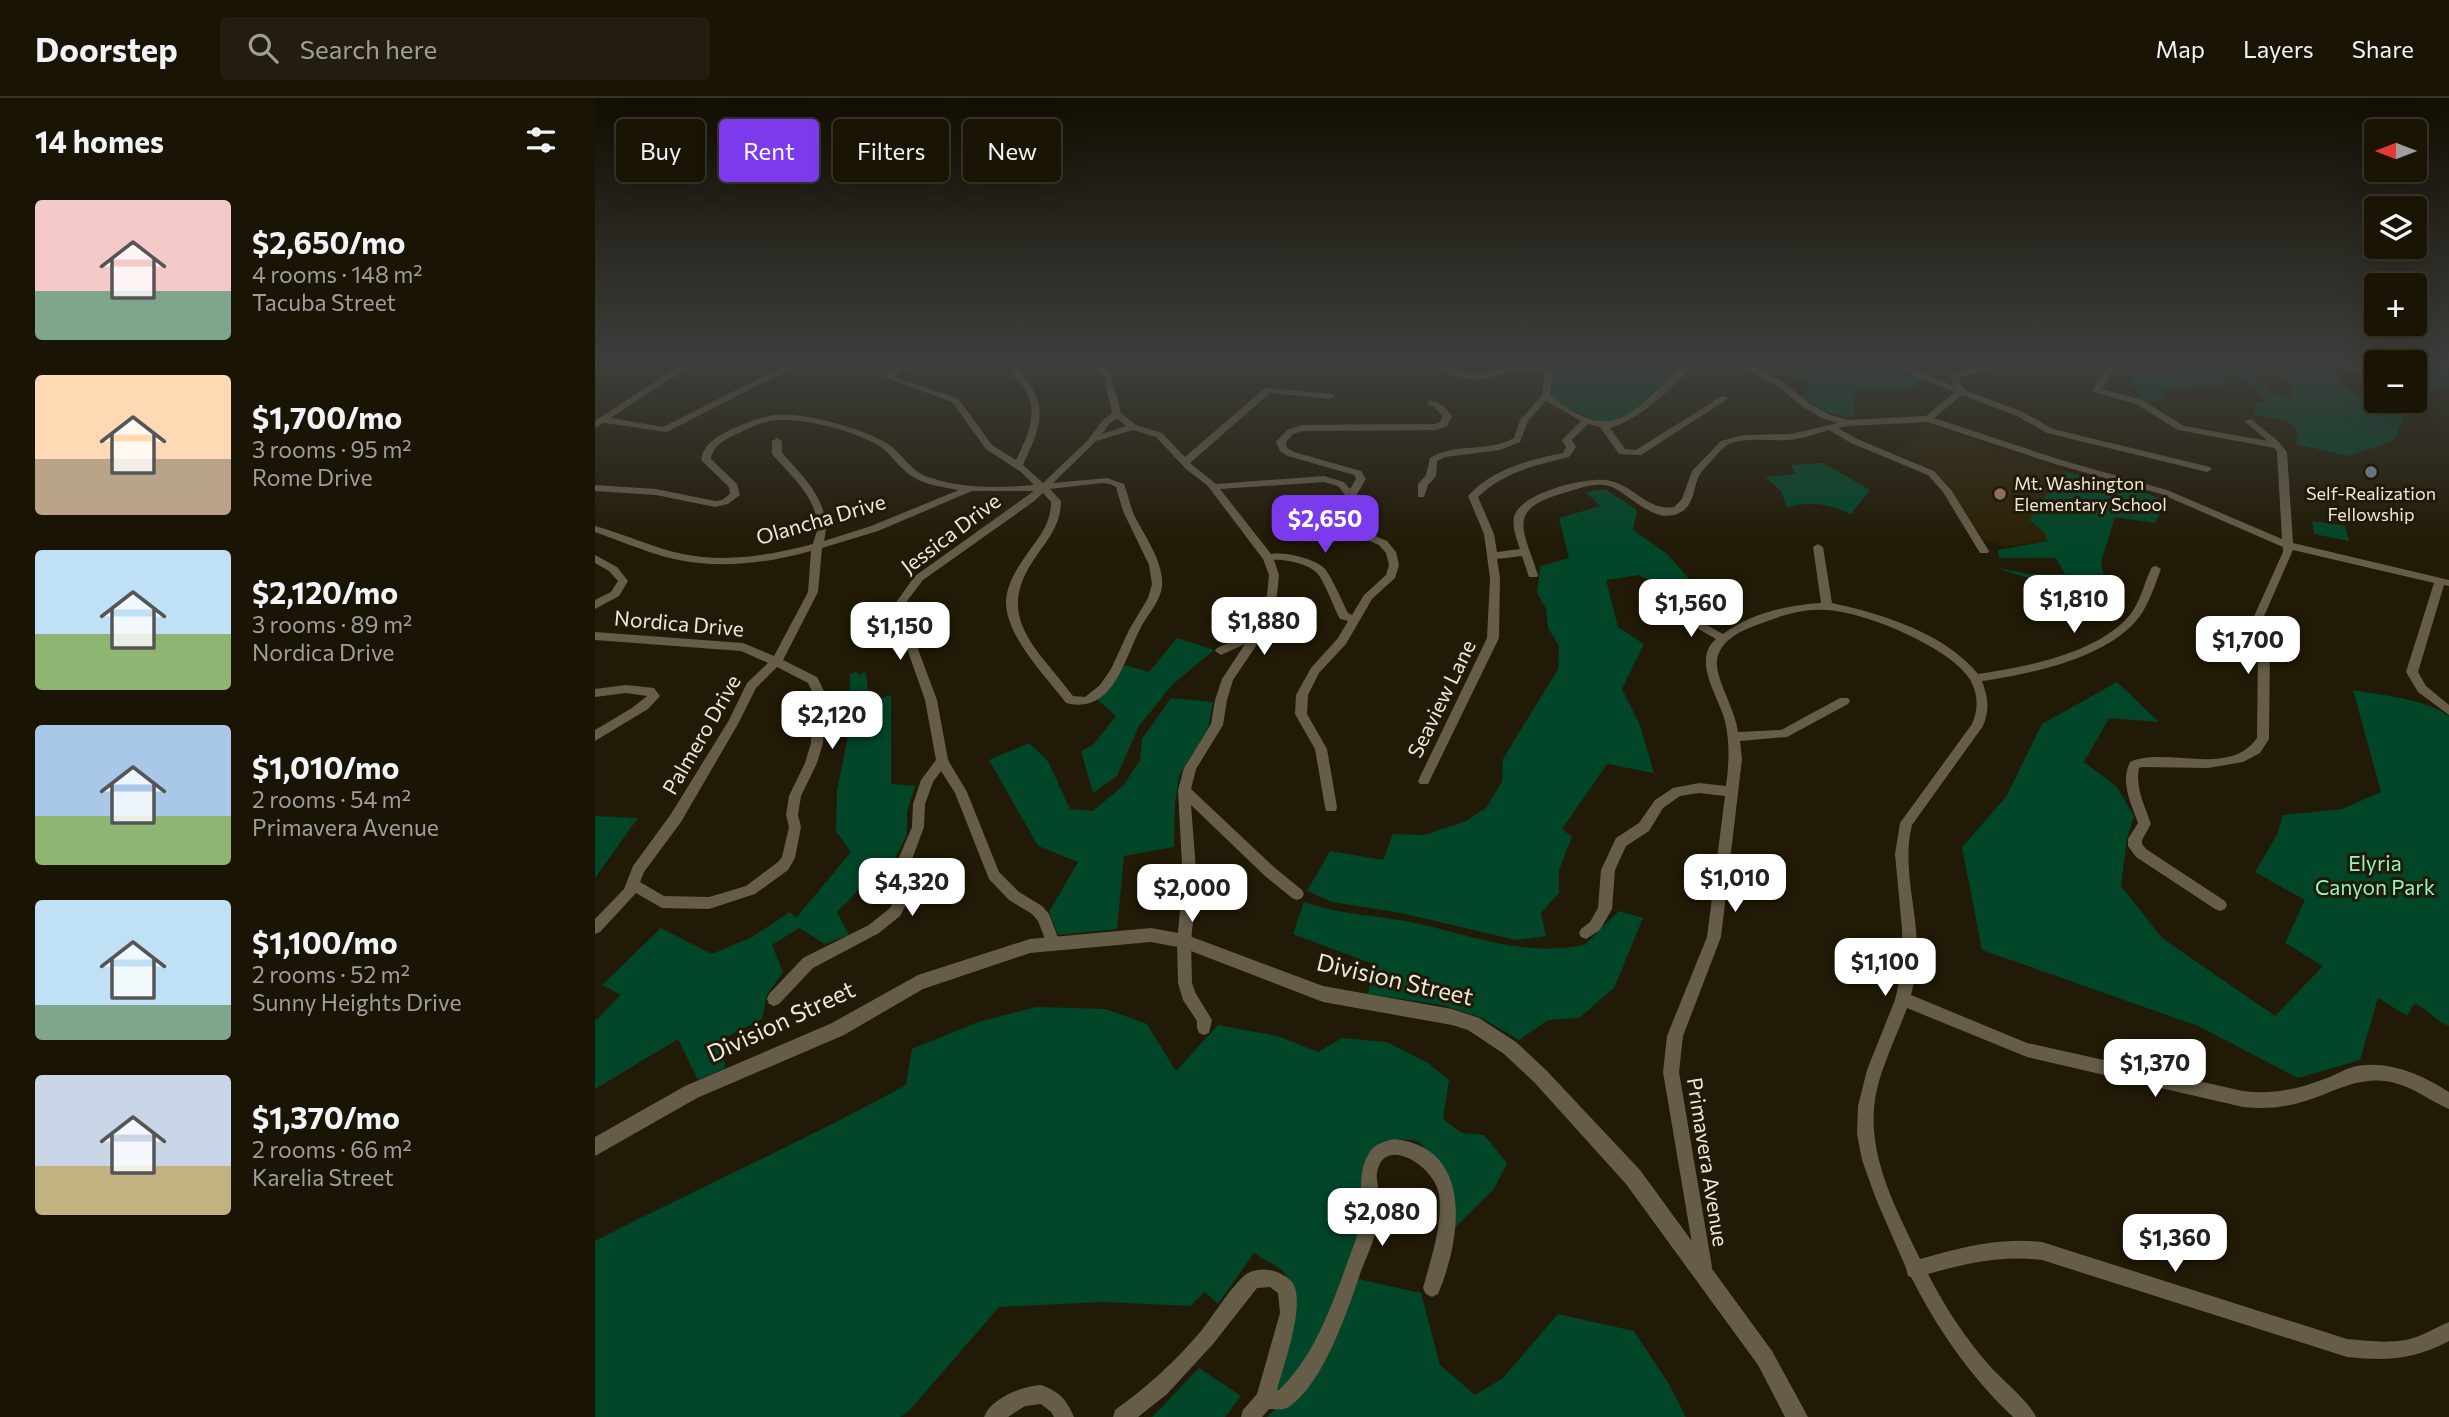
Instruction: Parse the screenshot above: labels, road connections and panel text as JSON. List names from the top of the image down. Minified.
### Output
{"streets":{"street":["Olancha Drive","Jessica Drive","Nordica Drive","Seaview Lane","Palmero Drive","Division Street","Primavera Avenue"]},"crossings":[["Olancha Drive","Palmero Drive"],["Jessica Drive","Division Street"],["Nordica Drive","Palmero Drive"],["Division Street","Primavera Avenue"]],"parks":["Elyria Canyon Park"],"places":["Self-Realization Fellowship","Mt. Washington Elementary School"],"north":"left","page":{"header":"Doorstep","search":"Search here","nav":["Map","Layers","Share"],"heading":"14 homes","map_buttons":["+","−"],"chip":["Buy","Rent","Filters","New"],"list":[{"name":"$2,650/mo","note":"4 rooms · 148 m² · Tacuba Street"},{"name":"$1,700/mo","note":"3 rooms · 95 m² · Rome Drive"},{"name":"$2,120/mo","note":"3 rooms · 89 m² · Nordica Drive"},{"name":"$1,010/mo","note":"2 rooms · 54 m² · Primavera Avenue"},{"name":"$1,100/mo","note":"2 rooms · 52 m² · Sunny Heights Drive"},{"name":"$1,370/mo","note":"2 rooms · 66 m² · Karelia Street"}],"price":["$2,650","$1,810","$1,560","$1,880","$1,150","$1,700","$2,120","$1,010","$4,320","$2,000","$1,100","$1,370","$2,080","$1,360"]}}
